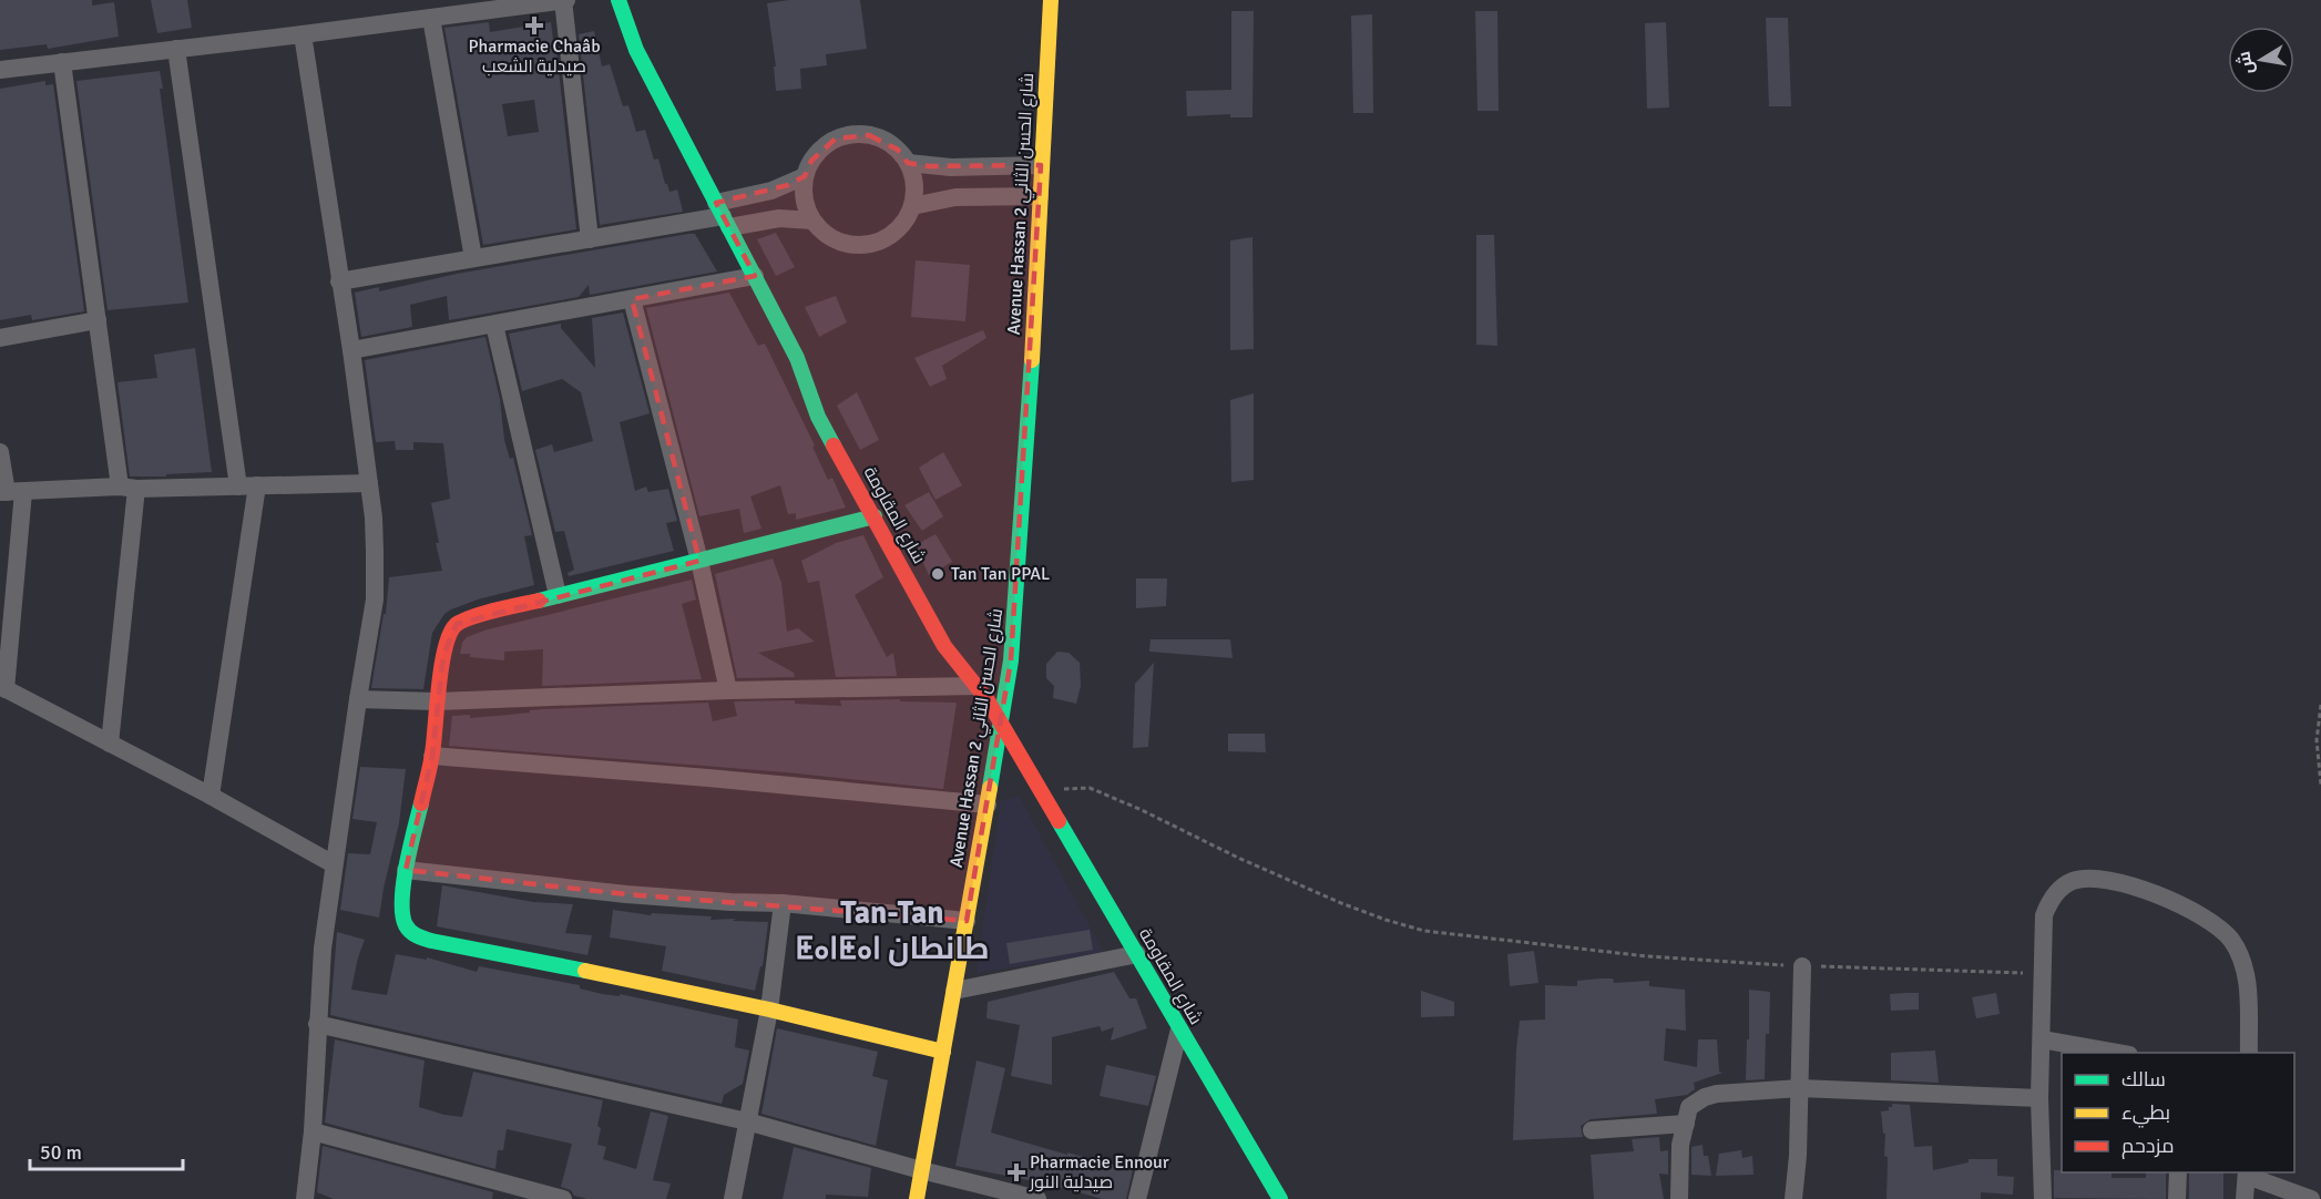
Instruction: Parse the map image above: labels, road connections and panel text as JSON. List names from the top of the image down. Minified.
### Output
{"streets":{"street":["Avenue Hassan 2 شارع الحسن الثاني","شارع المقاومة"]},"crossings":[["Avenue Hassan 2 شارع الحسن الثاني","شارع المقاومة"]],"districts":["Tan-Tan ⵟⴰⵏⵟⴰⵏ طانطان"],"places":{"health":["Pharmacie Chaâb صيدلية الشعب","Pharmacie Ennour صيدلية النور"],"other":["Tan Tan PPAL"]},"legend":["سالك","بطيء","مزدحم"],"scale_bar":"50 m","north":"left"}
